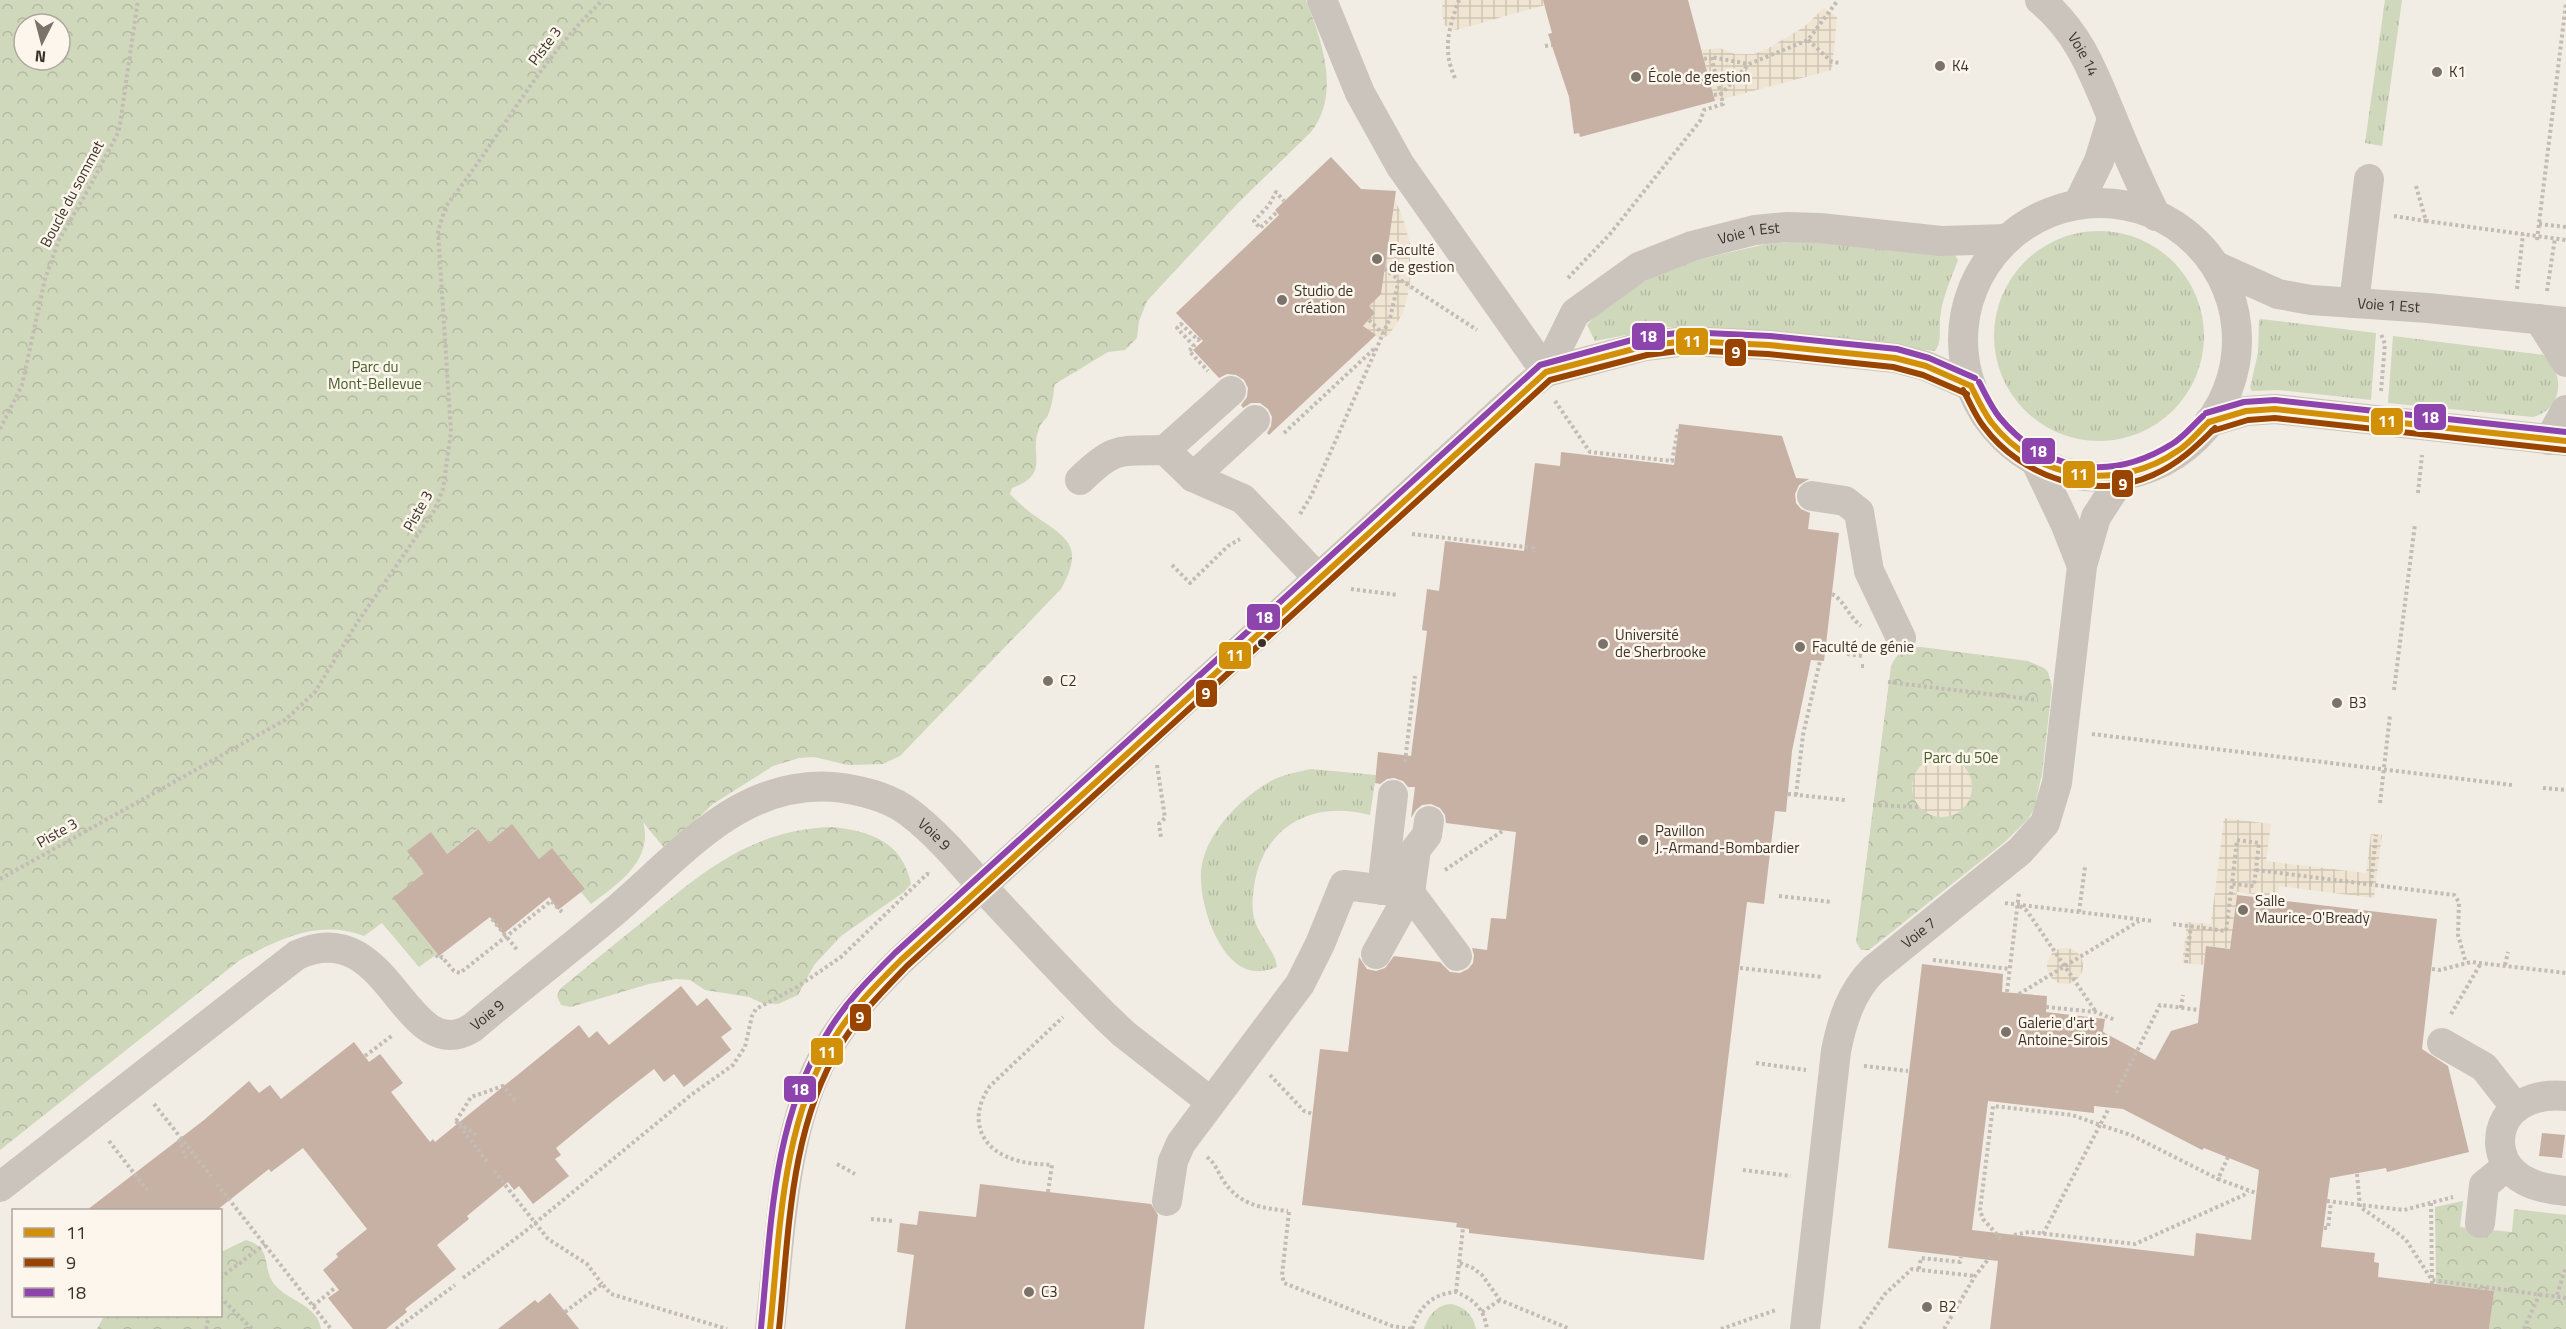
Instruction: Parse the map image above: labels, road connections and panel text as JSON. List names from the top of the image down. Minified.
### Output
{"streets":{"lane":["Voie 14","Voie 1 Est","Voie 9","Voie 7"],"path":["Piste 3","Boucle du sommet"]},"parks":["Parc du Mont-Bellevue","Parc du 50e"],"places":["K4","K1","École de gestion","Faculté de gestion","Studio de création","Université de Sherbrooke","Faculté de génie","C2","B3","Pavillon J.-Armand-Bombardier","Salle Maurice-O'Bready","Galerie d'art Antoine-Sirois","C3","B2"],"lines":["transit line 18","transit line 11","transit line 9"],"legend":["11","9","18"],"north":"bottom"}
